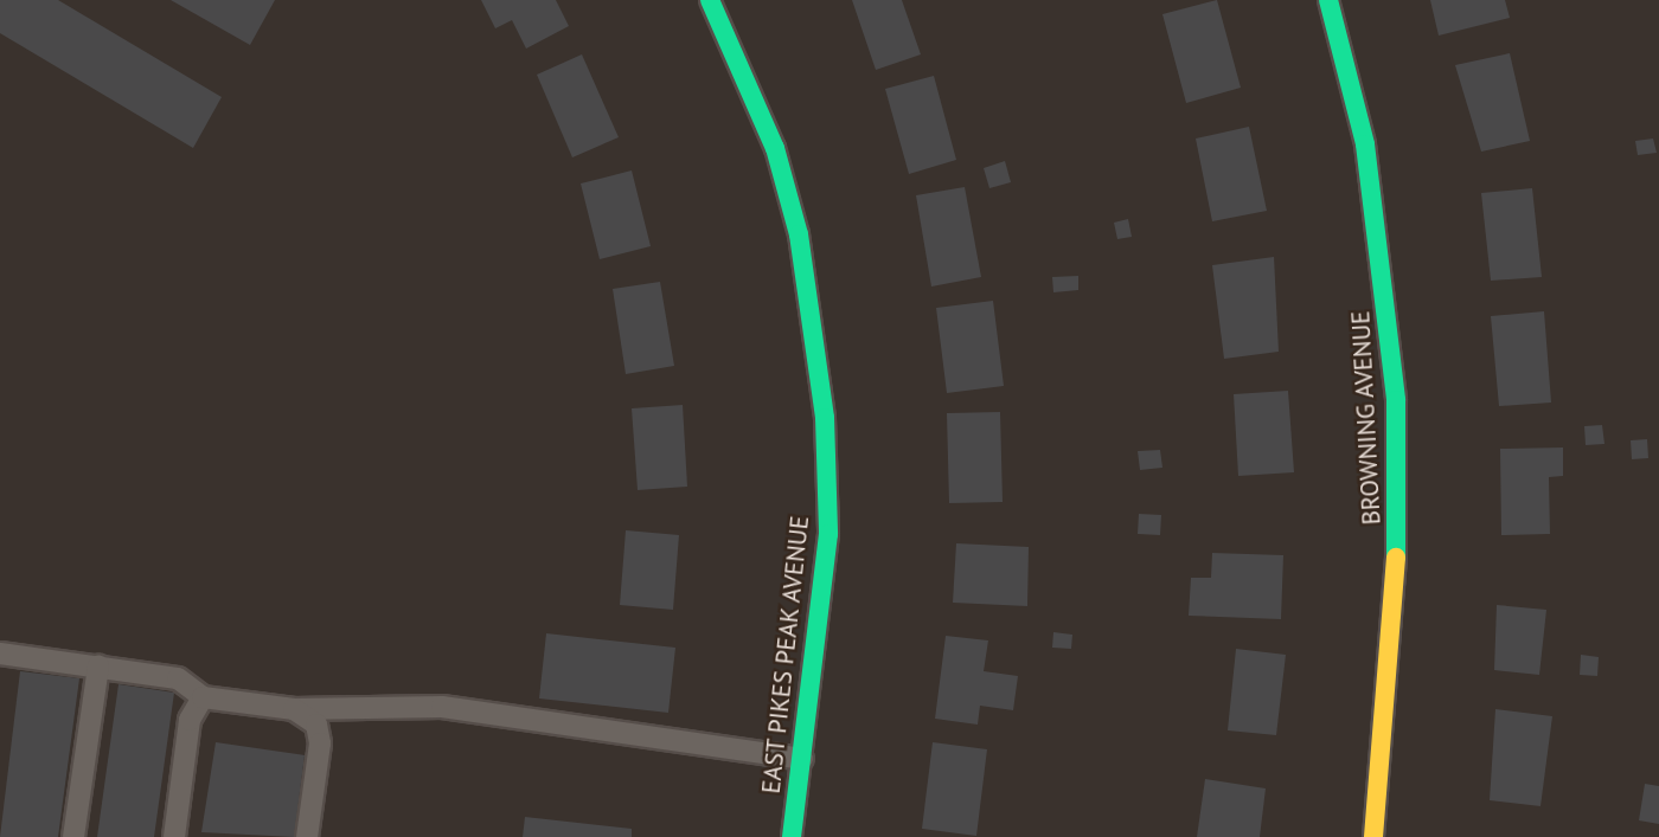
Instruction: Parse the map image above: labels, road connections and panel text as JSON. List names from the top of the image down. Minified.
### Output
{"streets":{"main road":["BROWNING AVENUE","EAST PIKES PEAK AVENUE"]}}
